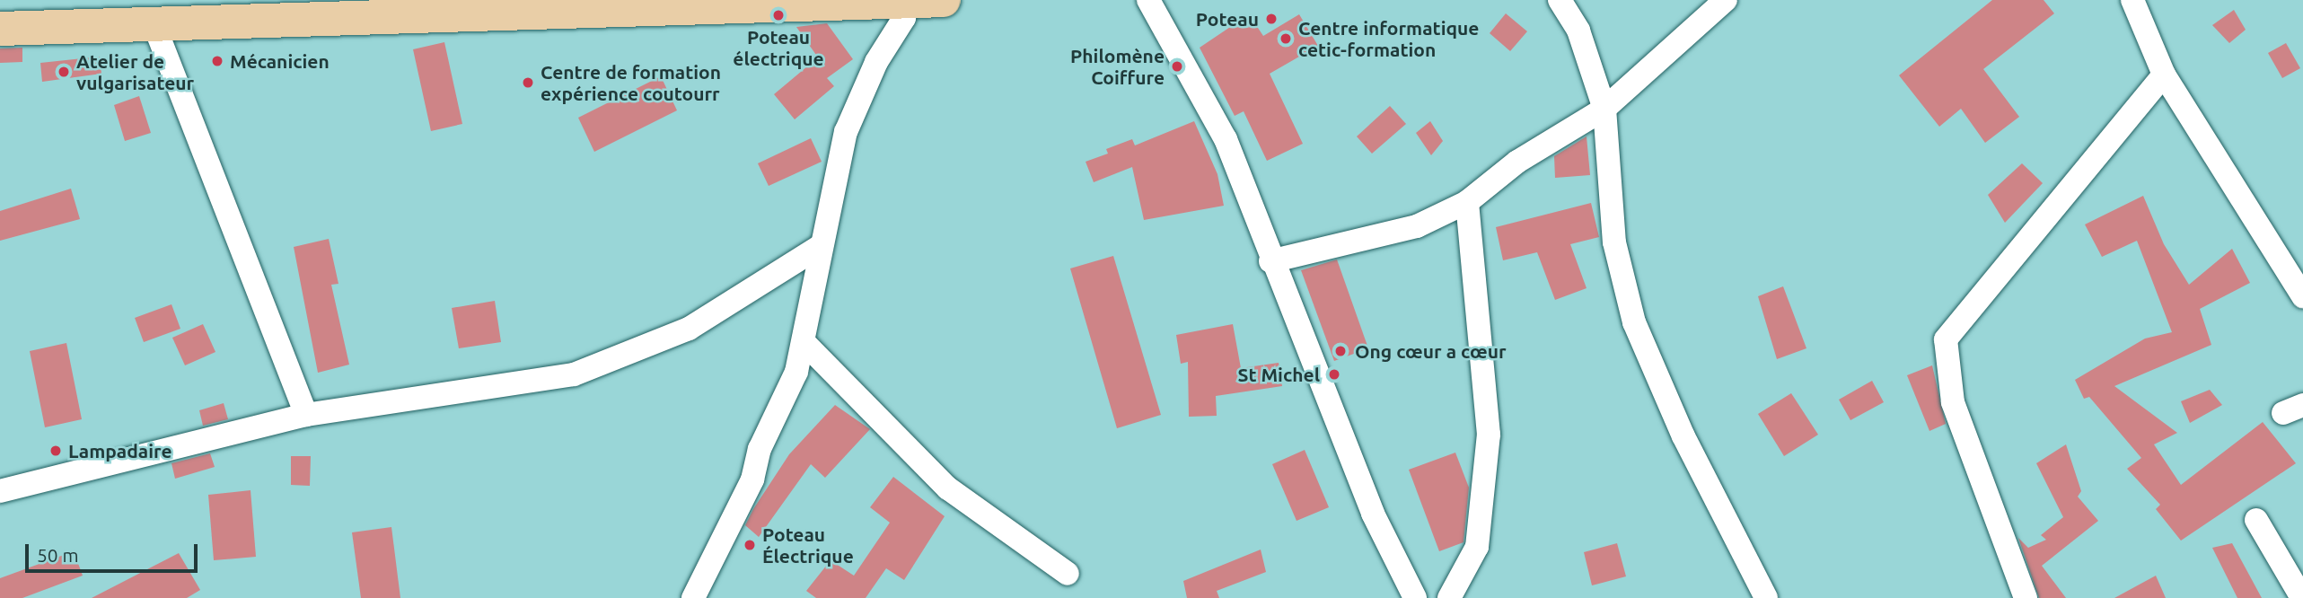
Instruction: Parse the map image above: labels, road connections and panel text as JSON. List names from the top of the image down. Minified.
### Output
{"places":["Poteau électrique","Poteau","Centre informatique cetic-formation","Mécanicien","Philomène Coiffure","Atelier de vulgarisateur","Centre de formation expérience coutourr","Ong cœur a cœur","St Michel","Lampadaire","Poteau Électrique"],"scale_bar":"50 m"}
